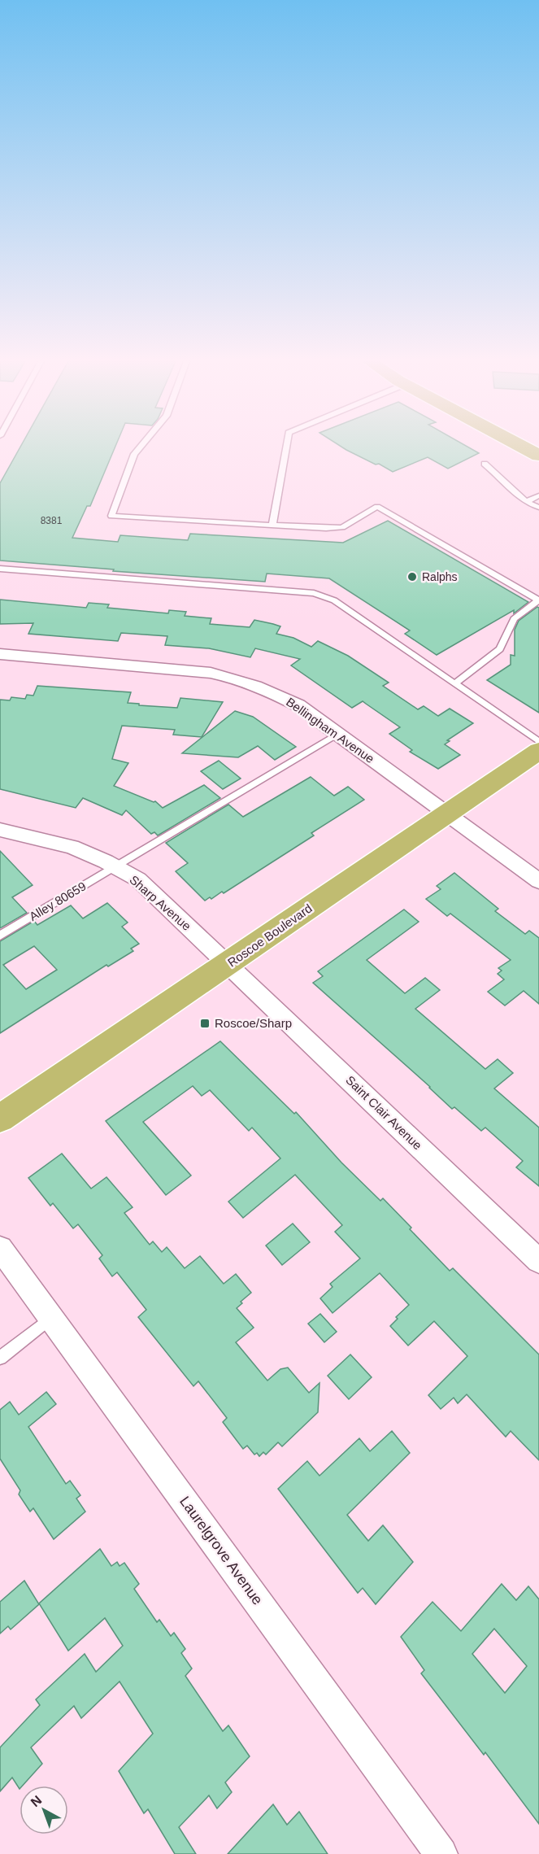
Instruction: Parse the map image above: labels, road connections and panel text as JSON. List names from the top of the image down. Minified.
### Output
{"streets":{"main road":["Roscoe Boulevard"],"street":["Bellingham Avenue","Sharp Avenue","Saint Clair Avenue","Laurelgrove Avenue"],"lane":["Alley 80659"]},"crossings":[["Bellingham Avenue","Alley 80659"],["Bellingham Avenue","Roscoe Boulevard"],["Alley 80659","Sharp Avenue"],["Sharp Avenue","Roscoe Boulevard"],["Sharp Avenue","Saint Clair Avenue"],["Roscoe Boulevard","Saint Clair Avenue"]],"places":{"other":["Ralphs"],"transit":["Roscoe/Sharp"]},"house_numbers":["8381"],"north":"top left"}
